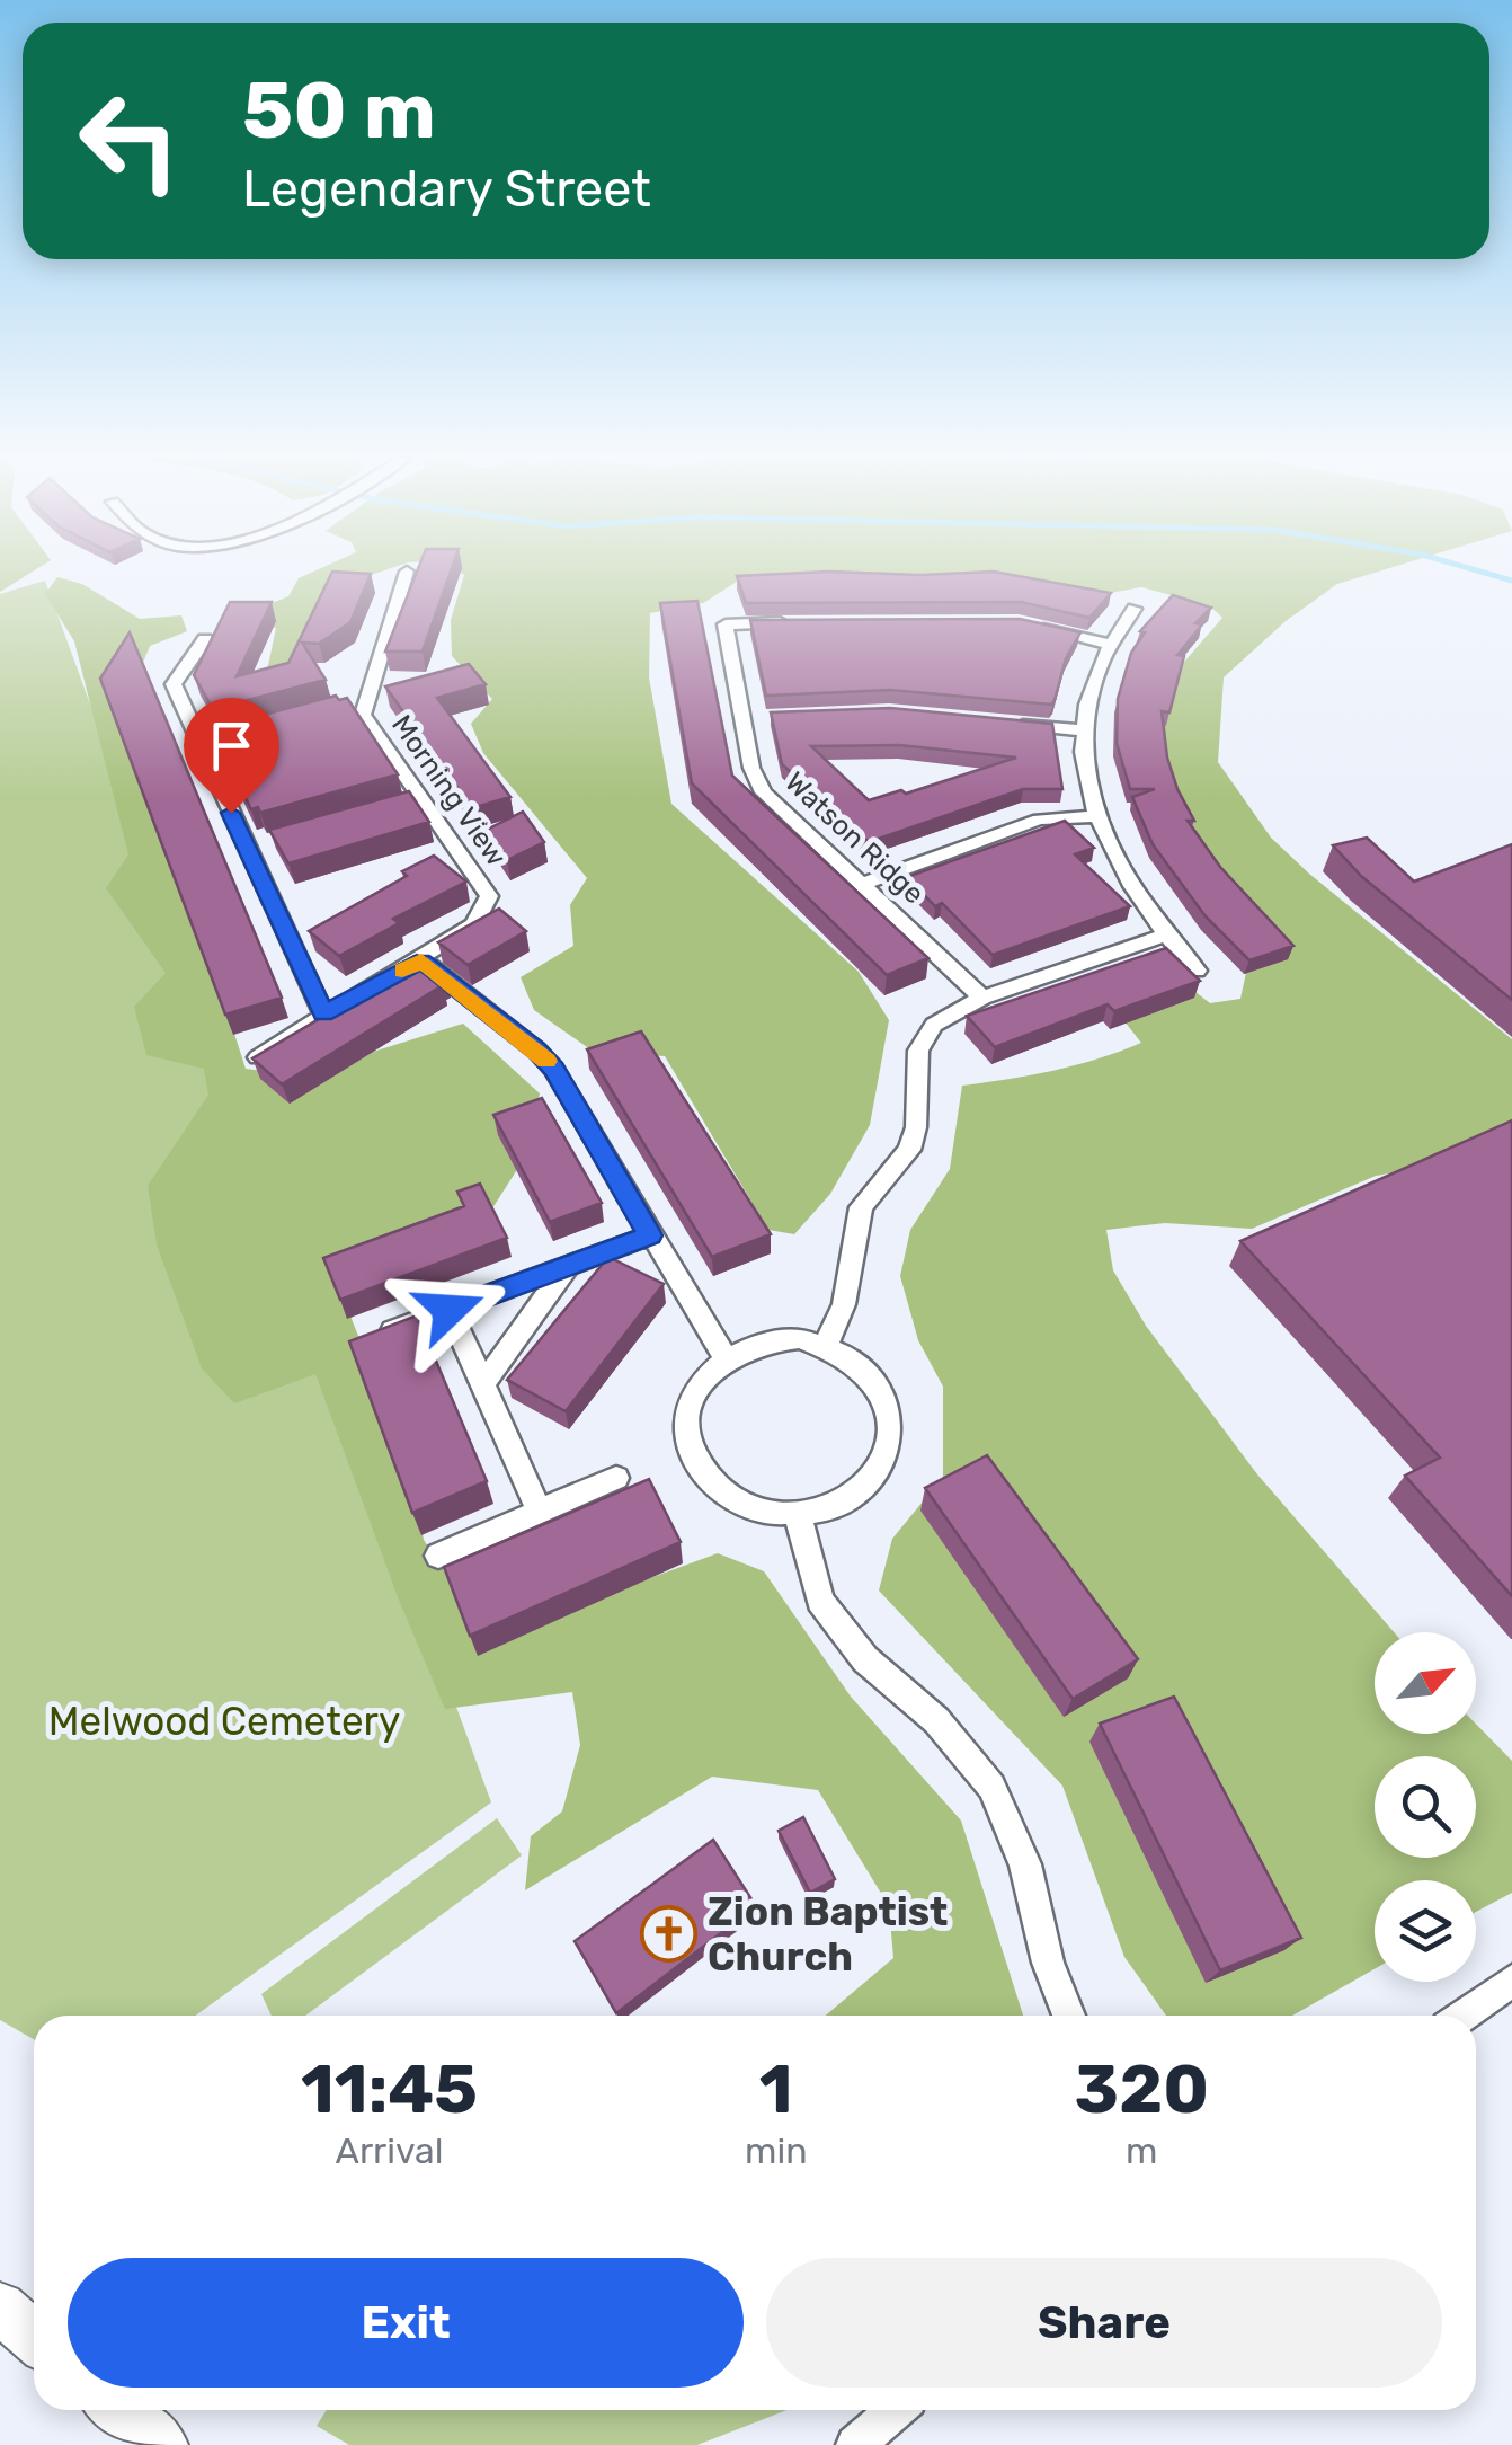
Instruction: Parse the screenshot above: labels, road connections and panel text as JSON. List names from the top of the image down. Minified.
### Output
{"streets":{"street":["Morning View","Watson Ridge"]},"parks":["Melwood Cemetery"],"places":{"church":["Zion Baptist Church"]},"north":"top right","page":{"turn":["50 m","Legendary Street"],"eta":["11:45","Arrival","1","min","320","m"],"buttons":["Exit","Share"]}}
